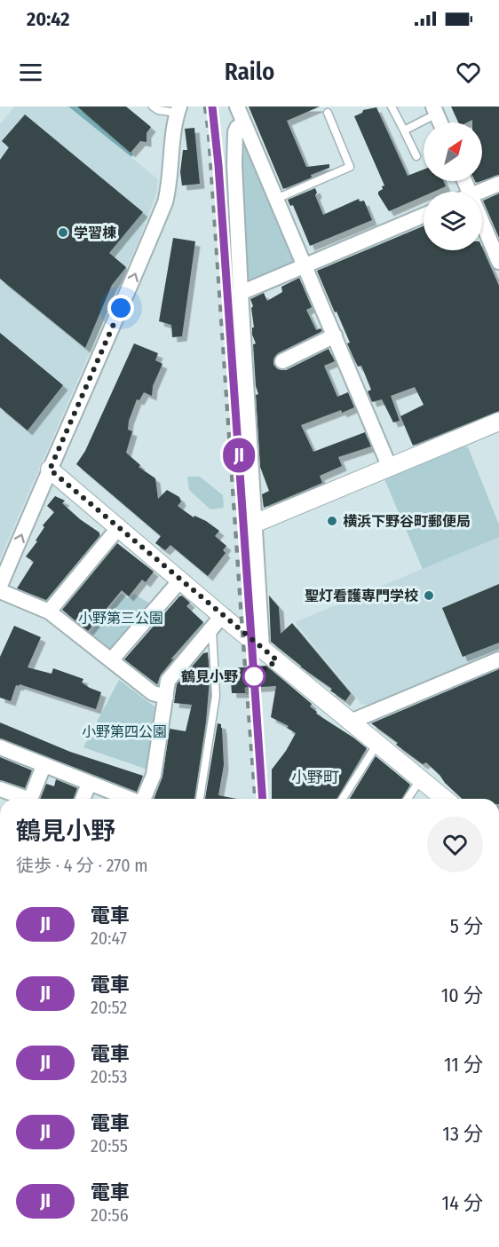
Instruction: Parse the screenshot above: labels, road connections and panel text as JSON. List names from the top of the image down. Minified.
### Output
{"districts":["小野町"],"parks":["小野第三公園","小野第四公園"],"places":["学習棟","横浜下野谷町郵便局","聖灯看護専門学校","鶴見小野"],"north":"top right","page":{"status":"20:42","header":"Railo","on_map":"JI","heading":["鶴見小野","徒歩 · 4 分 · 270 m"],"list":[{"mark":"JI","name":"電車","note":"20:47","value":"5 分"},{"mark":"JI","name":"電車","note":"20:52","value":"10 分"},{"mark":"JI","name":"電車","note":"20:53","value":"11 分"},{"mark":"JI","name":"電車","note":"20:55","value":"13 分"},{"mark":"JI","name":"電車","note":"20:56","value":"14 分"}]}}
